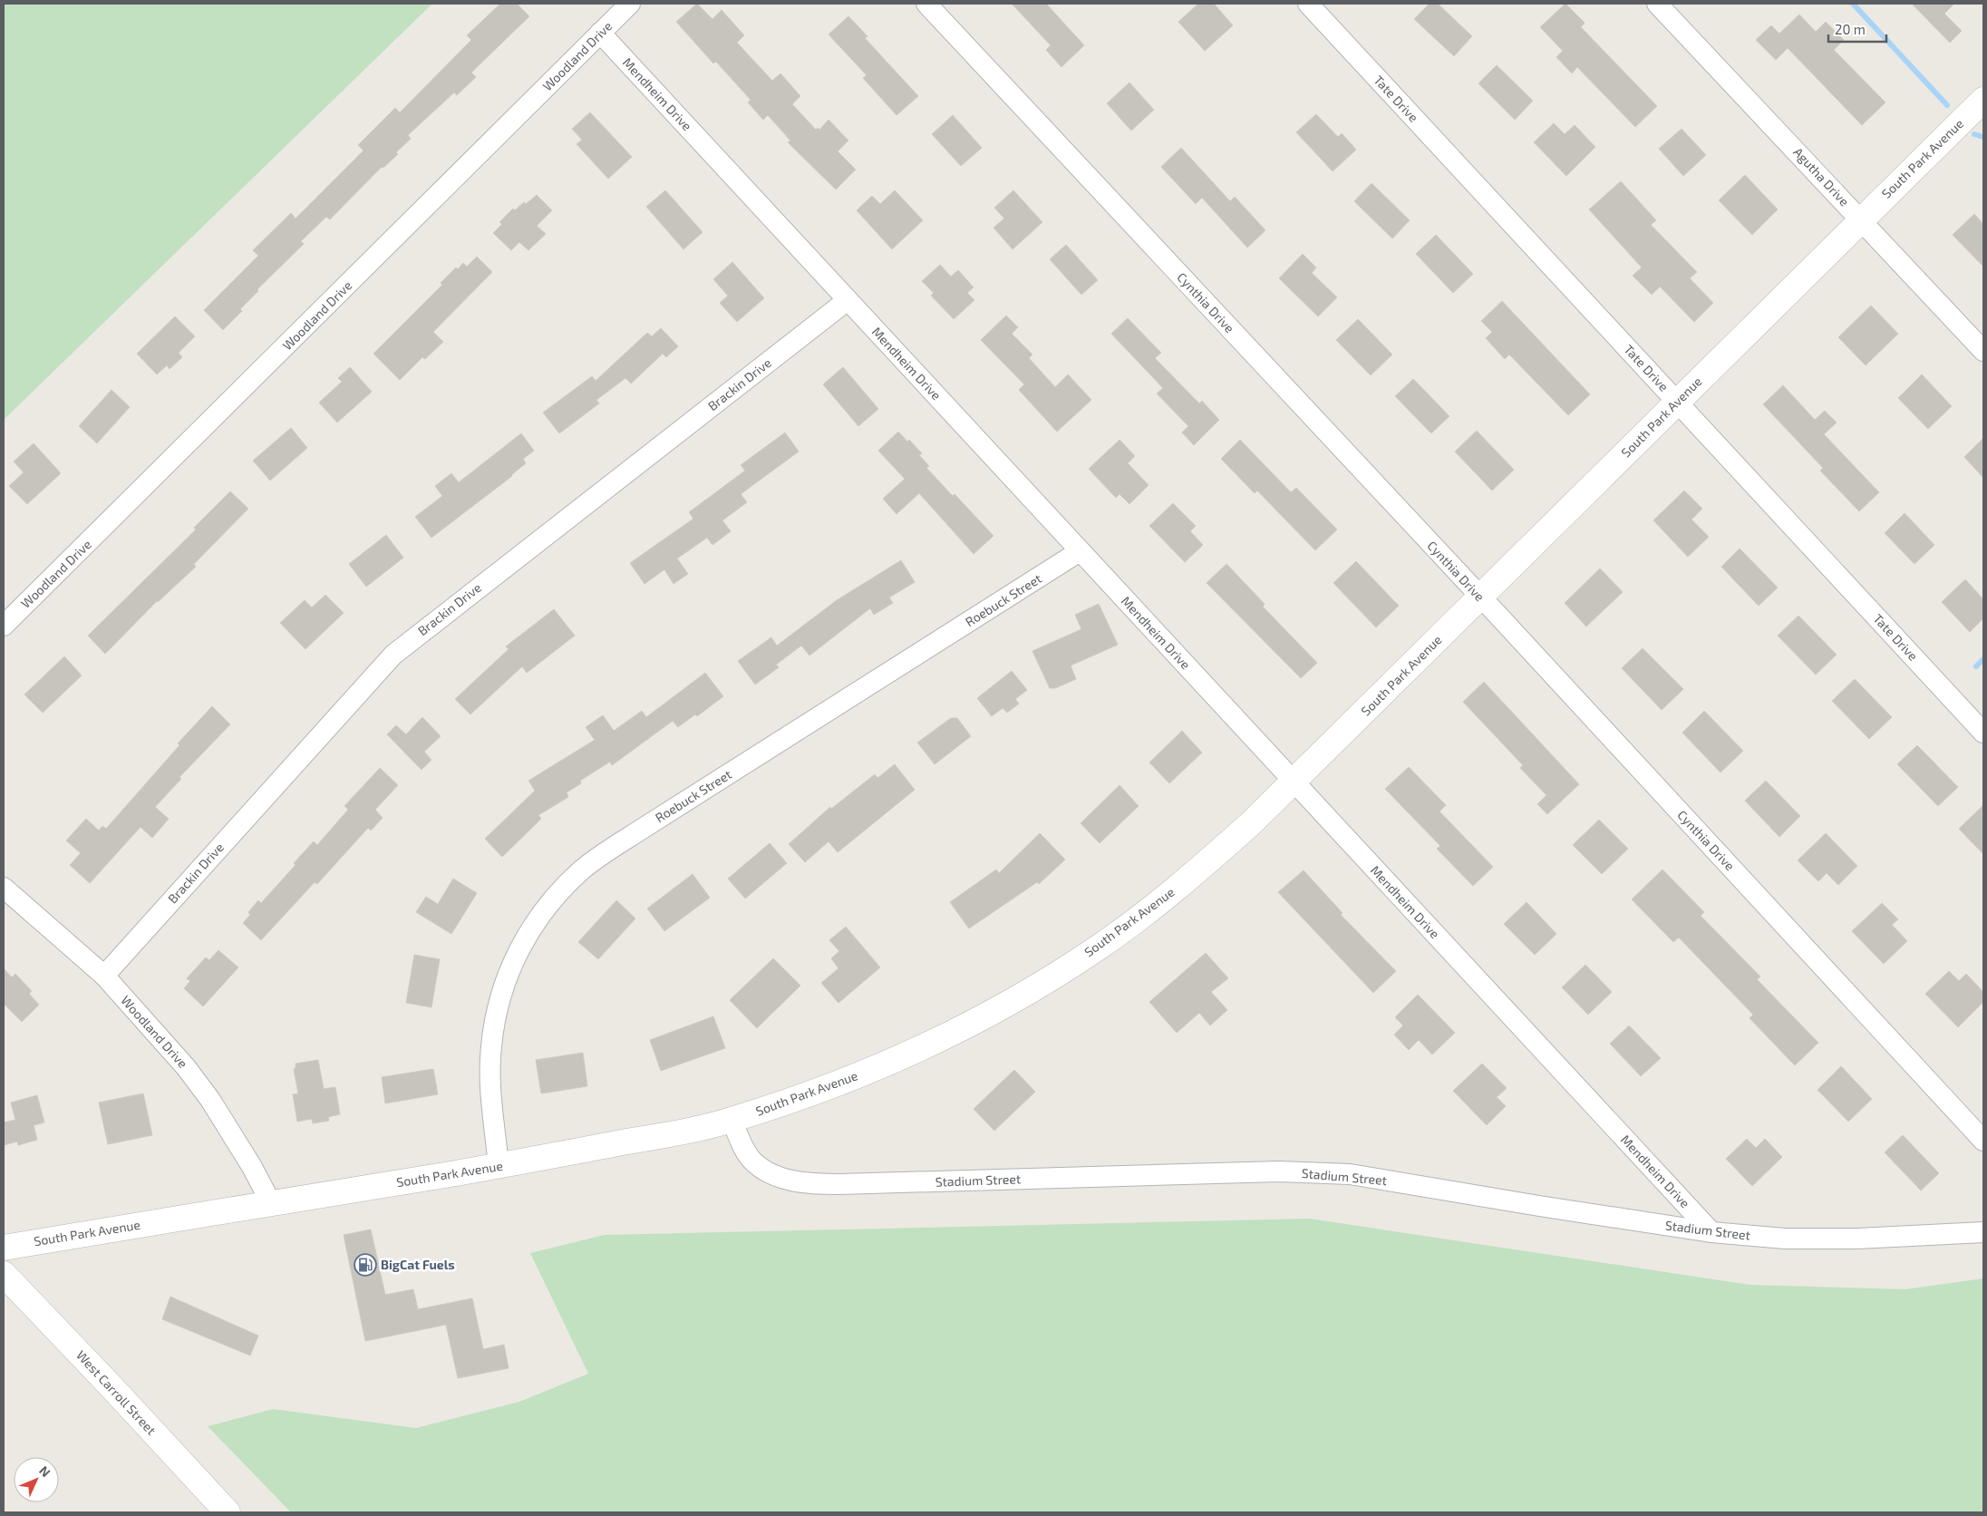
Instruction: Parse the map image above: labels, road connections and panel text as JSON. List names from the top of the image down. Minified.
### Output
{"streets":{"street":["Woodland Drive","Mendheim Drive","Tate Drive","South Park Avenue","Agutha Drive","Cynthia Drive","Brackin Drive","Roebuck Street","Stadium Street","West Carroll Street"]},"crossings":[["Woodland Drive","Mendheim Drive"],["Woodland Drive","South Park Avenue"],["Woodland Drive","Brackin Drive"],["Mendheim Drive","South Park Avenue"],["Mendheim Drive","Brackin Drive"],["Mendheim Drive","Roebuck Street"],["Mendheim Drive","Stadium Street"],["Tate Drive","South Park Avenue"],["South Park Avenue","Agutha Drive"],["South Park Avenue","Cynthia Drive"],["South Park Avenue","Roebuck Street"],["South Park Avenue","Stadium Street"]],"places":{"fuel station":["BigCat Fuels"]},"scale_bar":"20 m","north":"top right"}
